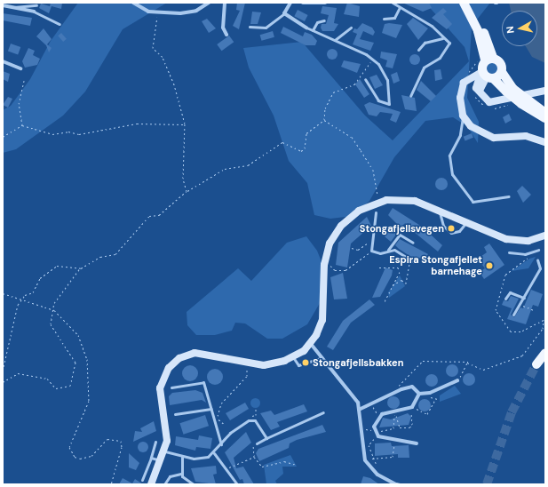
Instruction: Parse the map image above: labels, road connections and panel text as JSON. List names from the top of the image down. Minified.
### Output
{"places":["Stongafjellsvegen","Espira Stongafjellet barnehage","Stongafjellsbakken"],"north":"left"}
